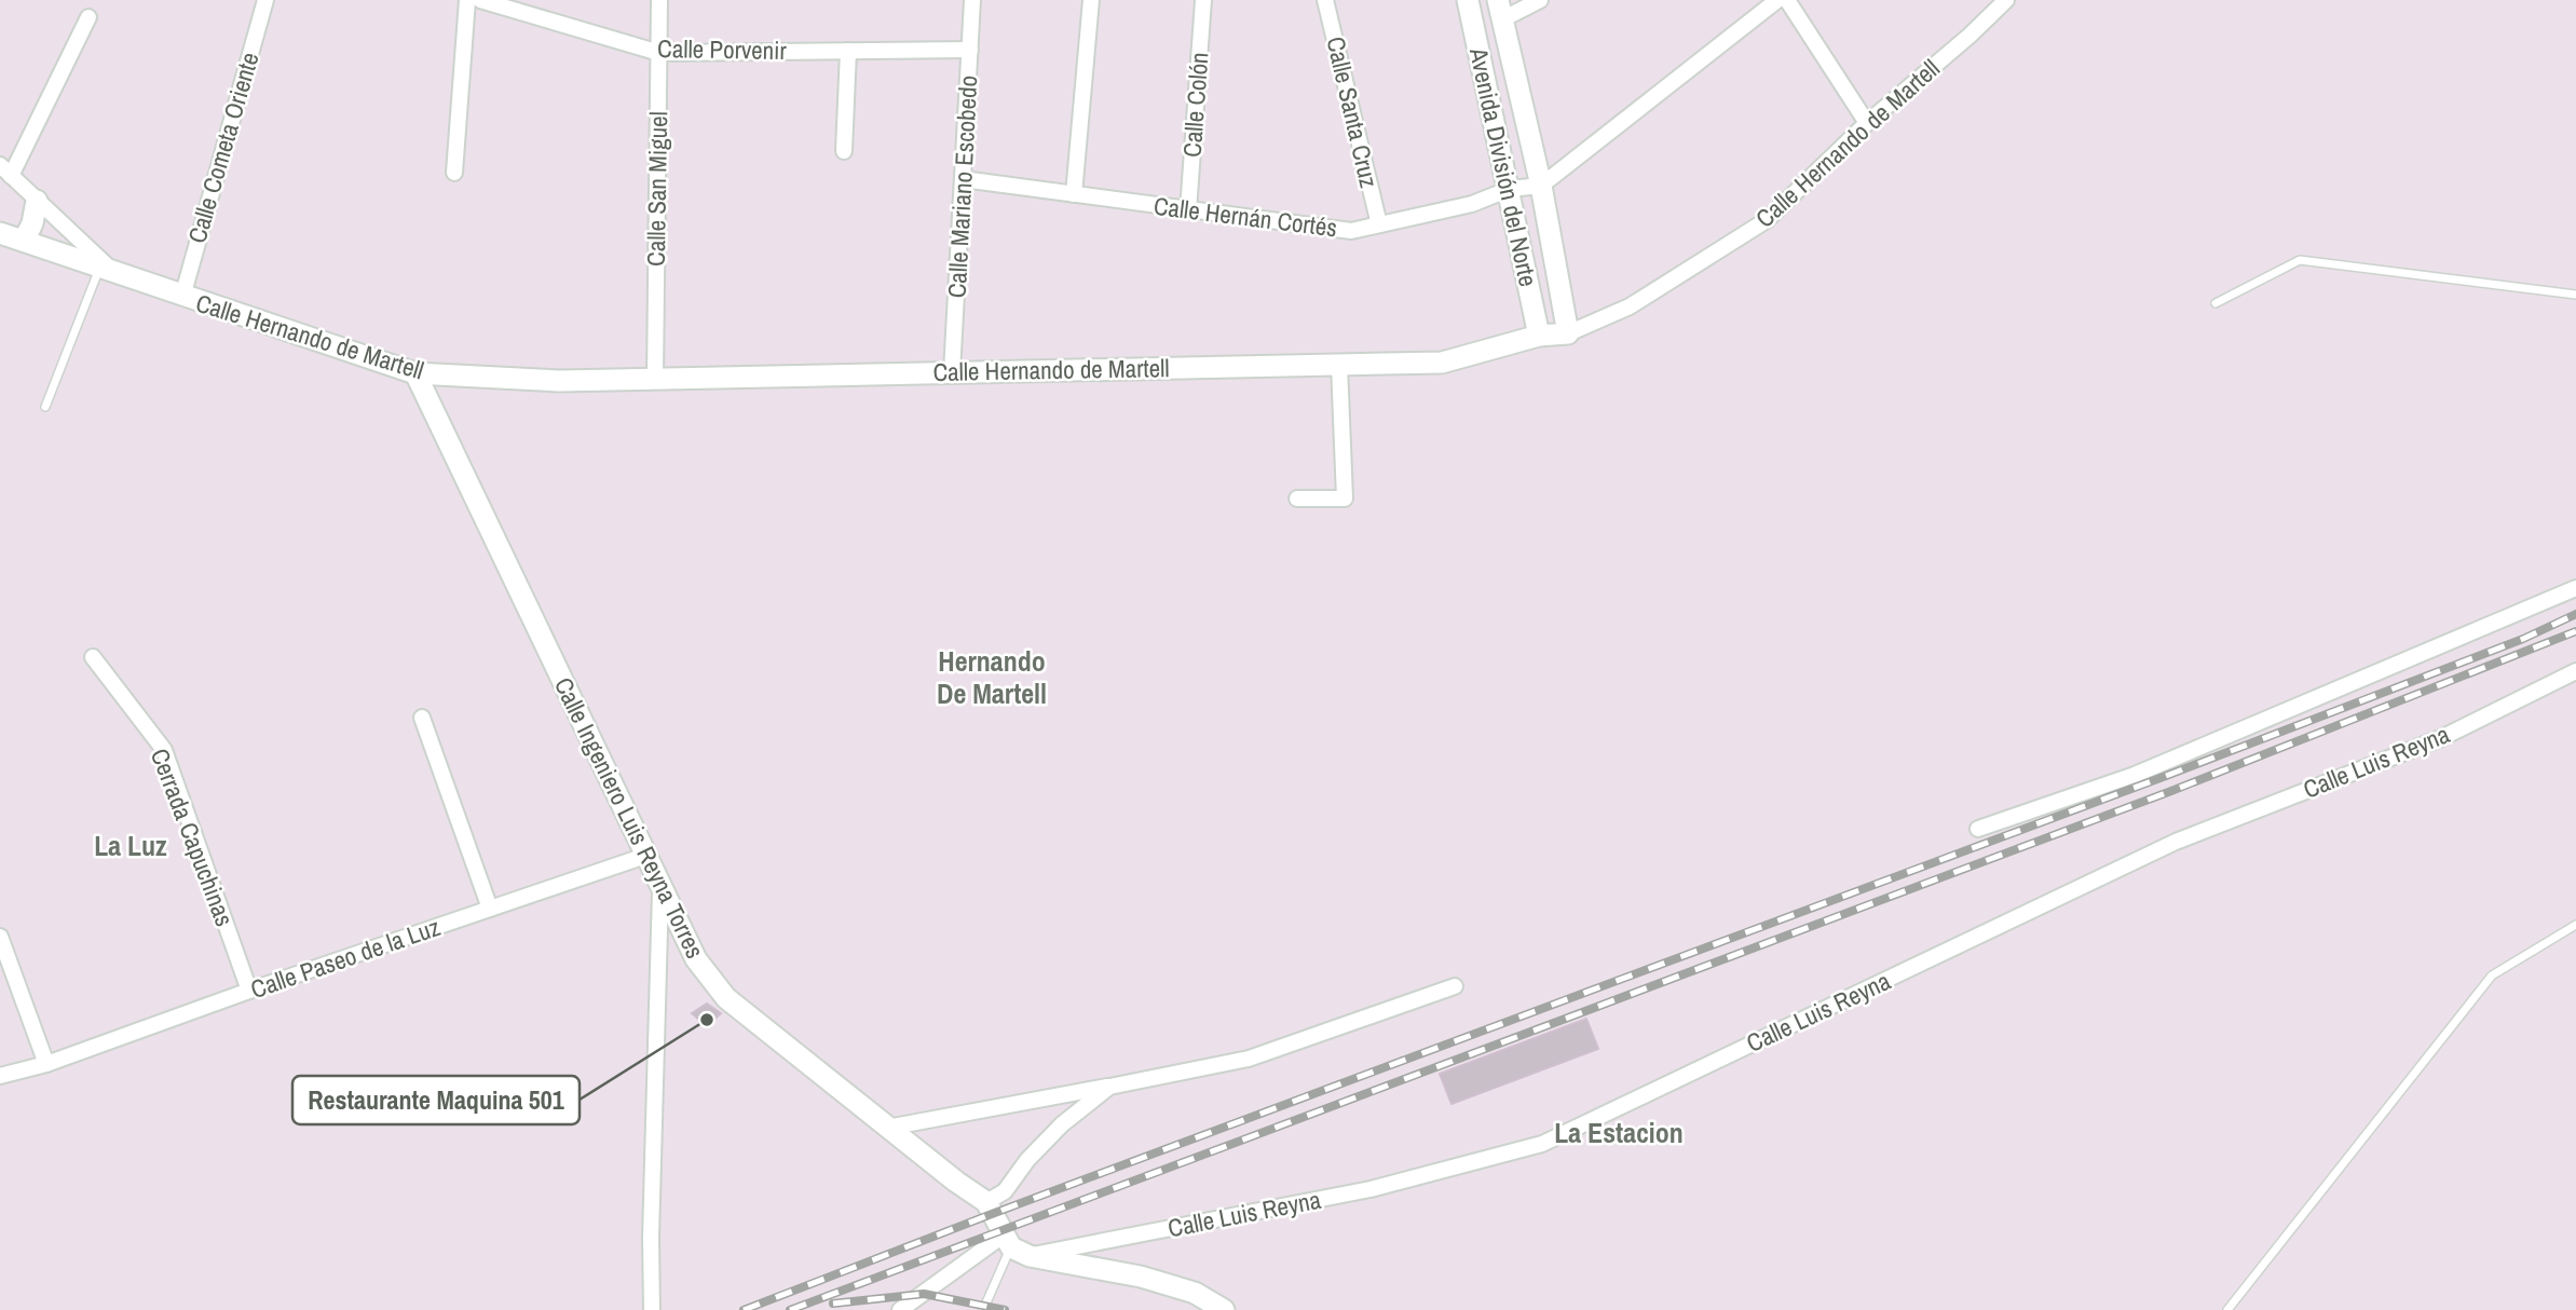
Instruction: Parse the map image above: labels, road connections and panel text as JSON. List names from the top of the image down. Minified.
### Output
{"streets":{"street":["Calle Porvenir","Calle Colón","Calle Santa Cruz","Calle Hernando de Martell","Calle Cometa Oriente","Avenida División del Norte","Calle Mariano Escobedo","Calle San Miguel","Calle Hernán Cortés","Calle Luis Reyna","Calle Ingeniero Luis Reyna Torres","Cerrada Capuchinas","Calle Paseo de la Luz"]},"crossings":[["Calle Porvenir","Calle Mariano Escobedo"],["Calle Porvenir","Calle San Miguel"],["Calle Colón","Calle Hernán Cortés"],["Calle Santa Cruz","Calle Hernán Cortés"],["Calle Hernando de Martell","Calle Cometa Oriente"],["Calle Hernando de Martell","Avenida División del Norte"],["Calle Hernando de Martell","Calle Mariano Escobedo"],["Calle Hernando de Martell","Calle San Miguel"],["Calle Hernando de Martell","Calle Ingeniero Luis Reyna Torres"],["Avenida División del Norte","Calle Hernán Cortés"],["Calle Mariano Escobedo","Calle Hernán Cortés"],["Calle Luis Reyna","Calle Ingeniero Luis Reyna Torres"],["Calle Ingeniero Luis Reyna Torres","Calle Paseo de la Luz"],["Cerrada Capuchinas","Calle Paseo de la Luz"]],"districts":["Hernando De Martell","La Luz","La Estacion"],"places":["Restaurante Maquina 501"]}
